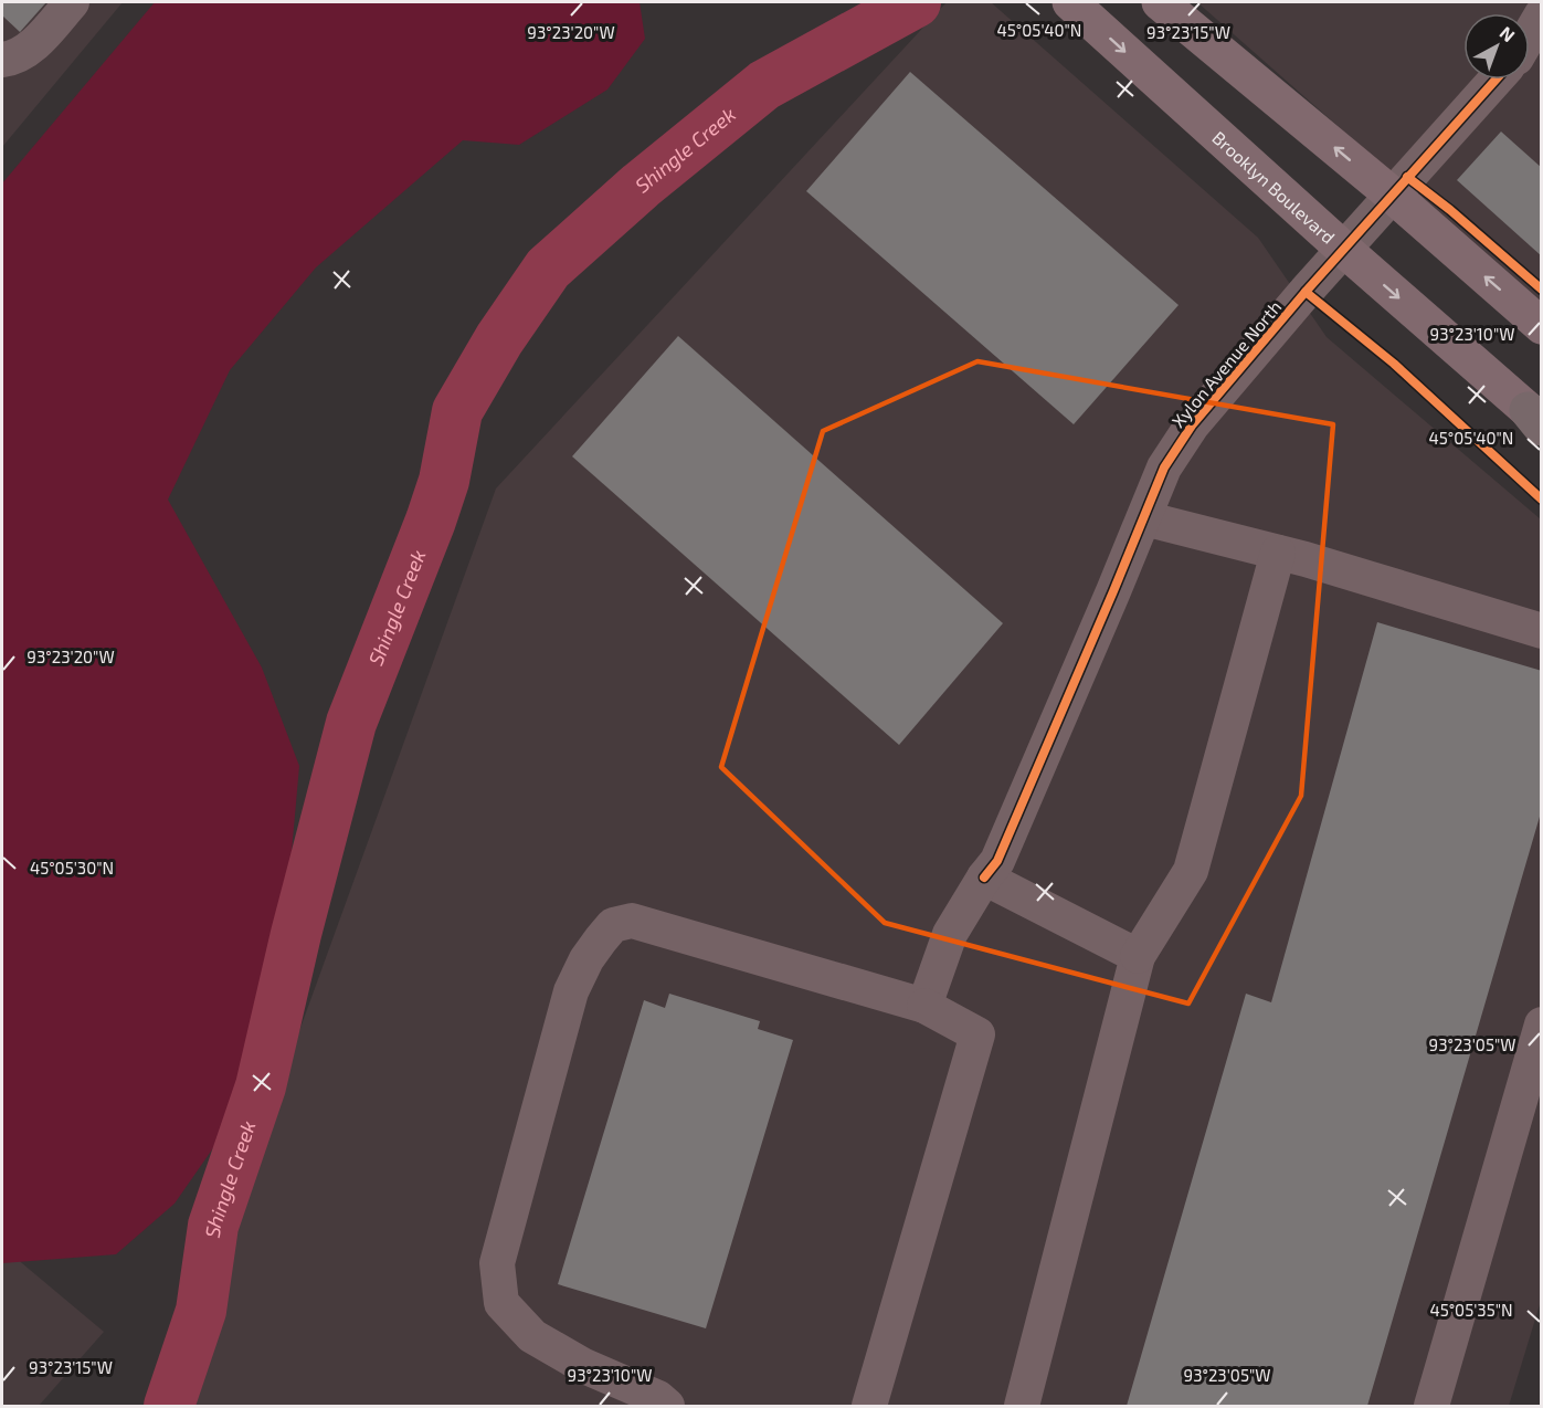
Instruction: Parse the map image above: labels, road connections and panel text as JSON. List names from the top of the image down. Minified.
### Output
{"streets":{"main road":["Brooklyn Boulevard"],"street":["Xylon Avenue North"]},"crossings":[["Brooklyn Boulevard","Xylon Avenue North"]],"water":["Shingle Creek"],"north":"top right","coordinates":["45°05'40\"N","93°23'20\"W","93°23'15\"W","93°23'10\"W","45°05'30\"N","93°23'05\"W","45°05'35\"N"]}
